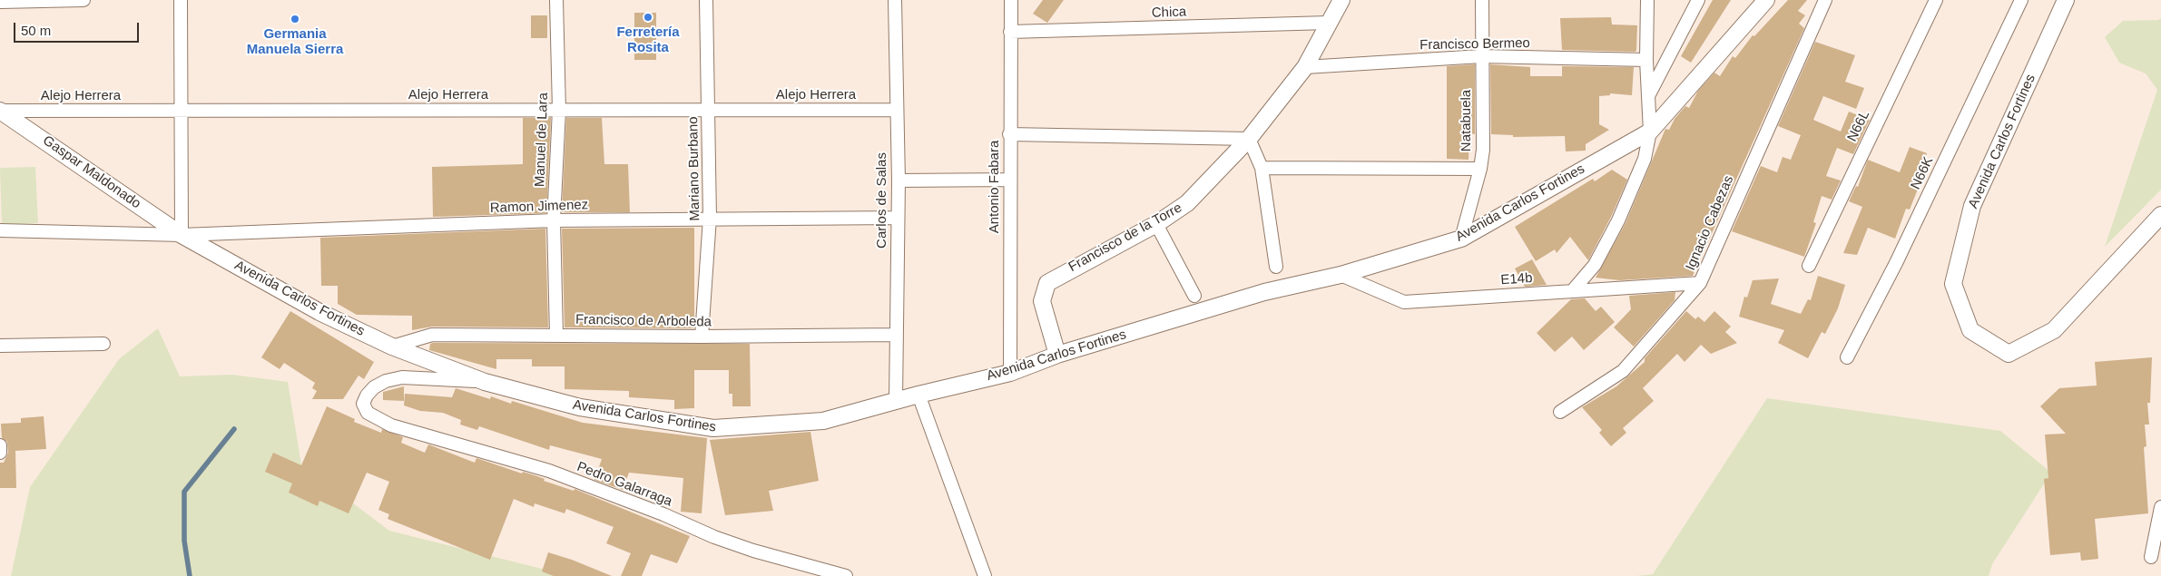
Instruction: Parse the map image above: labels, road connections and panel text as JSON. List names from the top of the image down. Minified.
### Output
{"streets":{"street":["Chica","Francisco Bermeo","Alejo Herrera","Natabuela","N66L","Manuel de Lara","Avenida Carlos Fortines","Mariano Burbano","Gaspar Maldonado","N66K","Antonio Fabara","Carlos de Salas","Ramon Jimenez","Ignacio Cabezas","Francisco de la Torre","E14b","Francisco de Arboleda","Pedro Galarraga"]},"crossings":[["Chica","Antonio Fabara"],["Chica","Francisco de la Torre"],["Francisco Bermeo","Natabuela"],["Francisco Bermeo","Francisco de la Torre"],["Alejo Herrera","Manuel de Lara"],["Alejo Herrera","Mariano Burbano"],["Alejo Herrera","Gaspar Maldonado"],["Alejo Herrera","Carlos de Salas"],["Natabuela","Avenida Carlos Fortines"],["Manuel de Lara","Ramon Jimenez"],["Manuel de Lara","Francisco de Arboleda"],["Avenida Carlos Fortines","Gaspar Maldonado"],["Avenida Carlos Fortines","Antonio Fabara"],["Avenida Carlos Fortines","Carlos de Salas"],["Avenida Carlos Fortines","Ramon Jimenez"],["Avenida Carlos Fortines","Francisco de la Torre"],["Avenida Carlos Fortines","E14b"],["Avenida Carlos Fortines","Francisco de Arboleda"],["Avenida Carlos Fortines","Pedro Galarraga"],["Mariano Burbano","Ramon Jimenez"],["Mariano Burbano","Francisco de Arboleda"],["Gaspar Maldonado","Ramon Jimenez"],["Carlos de Salas","Ramon Jimenez"],["Carlos de Salas","Francisco de Arboleda"],["Ignacio Cabezas","E14b"]],"places":["Ferretería Rosita","Germania Manuela Sierra"],"scale_bar":"50 m"}
